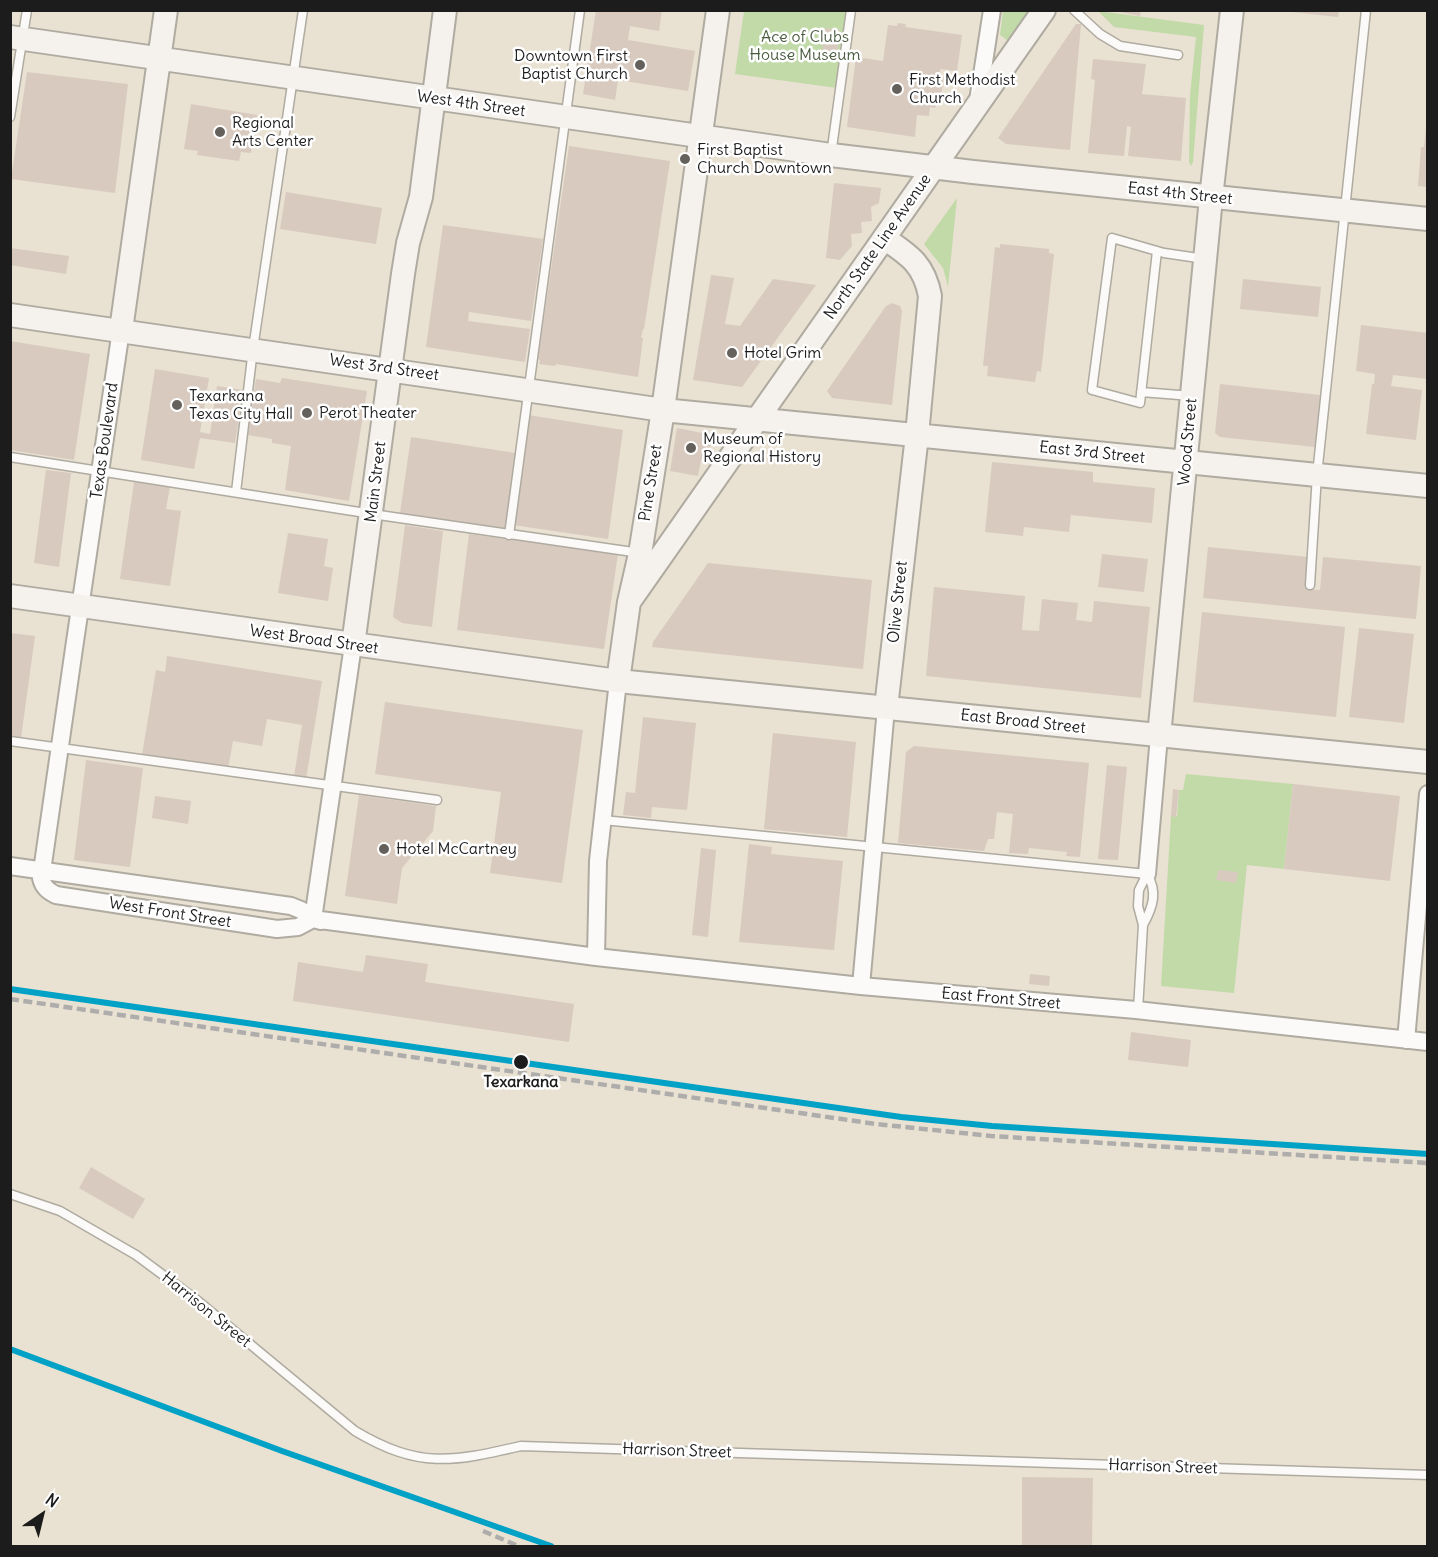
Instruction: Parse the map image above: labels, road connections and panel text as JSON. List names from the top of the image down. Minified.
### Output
{"streets":{"street":["West 4th Street","East 4th Street","North State Line Avenue","West 3rd Street","Texas Boulevard","Wood Street","East 3rd Street","Main Street","Pine Street","Olive Street","West Broad Street","East Broad Street","West Front Street","East Front Street"],"lane":["Harrison Street"]},"crossings":[["West 4th Street","East 4th Street"],["West 4th Street","North State Line Avenue"],["West 4th Street","Texas Boulevard"],["West 4th Street","Main Street"],["West 4th Street","Pine Street"],["East 4th Street","North State Line Avenue"],["East 4th Street","Wood Street"],["North State Line Avenue","West 3rd Street"],["North State Line Avenue","East 3rd Street"],["North State Line Avenue","Pine Street"],["North State Line Avenue","Olive Street"],["West 3rd Street","Texas Boulevard"],["West 3rd Street","East 3rd Street"],["West 3rd Street","Main Street"],["West 3rd Street","Pine Street"],["Texas Boulevard","West Broad Street"],["Texas Boulevard","West Front Street"],["Wood Street","East 3rd Street"],["Wood Street","East Broad Street"],["East 3rd Street","Olive Street"],["Main Street","West Broad Street"],["Main Street","West Front Street"],["Pine Street","West Broad Street"],["Pine Street","East Broad Street"],["Pine Street","West Front Street"],["Pine Street","East Front Street"],["Olive Street","East Broad Street"],["Olive Street","East Front Street"],["West Broad Street","East Broad Street"],["West Front Street","East Front Street"]],"parks":["Ace of Clubs House Museum"],"places":["Downtown First Baptist Church","First Methodist Church","Regional Arts Center","First Baptist Church Downtown","Hotel Grim","Texarkana Texas City Hall","Perot Theater","Museum of Regional History","Hotel McCartney","Texarkana"],"north":"top right"}
